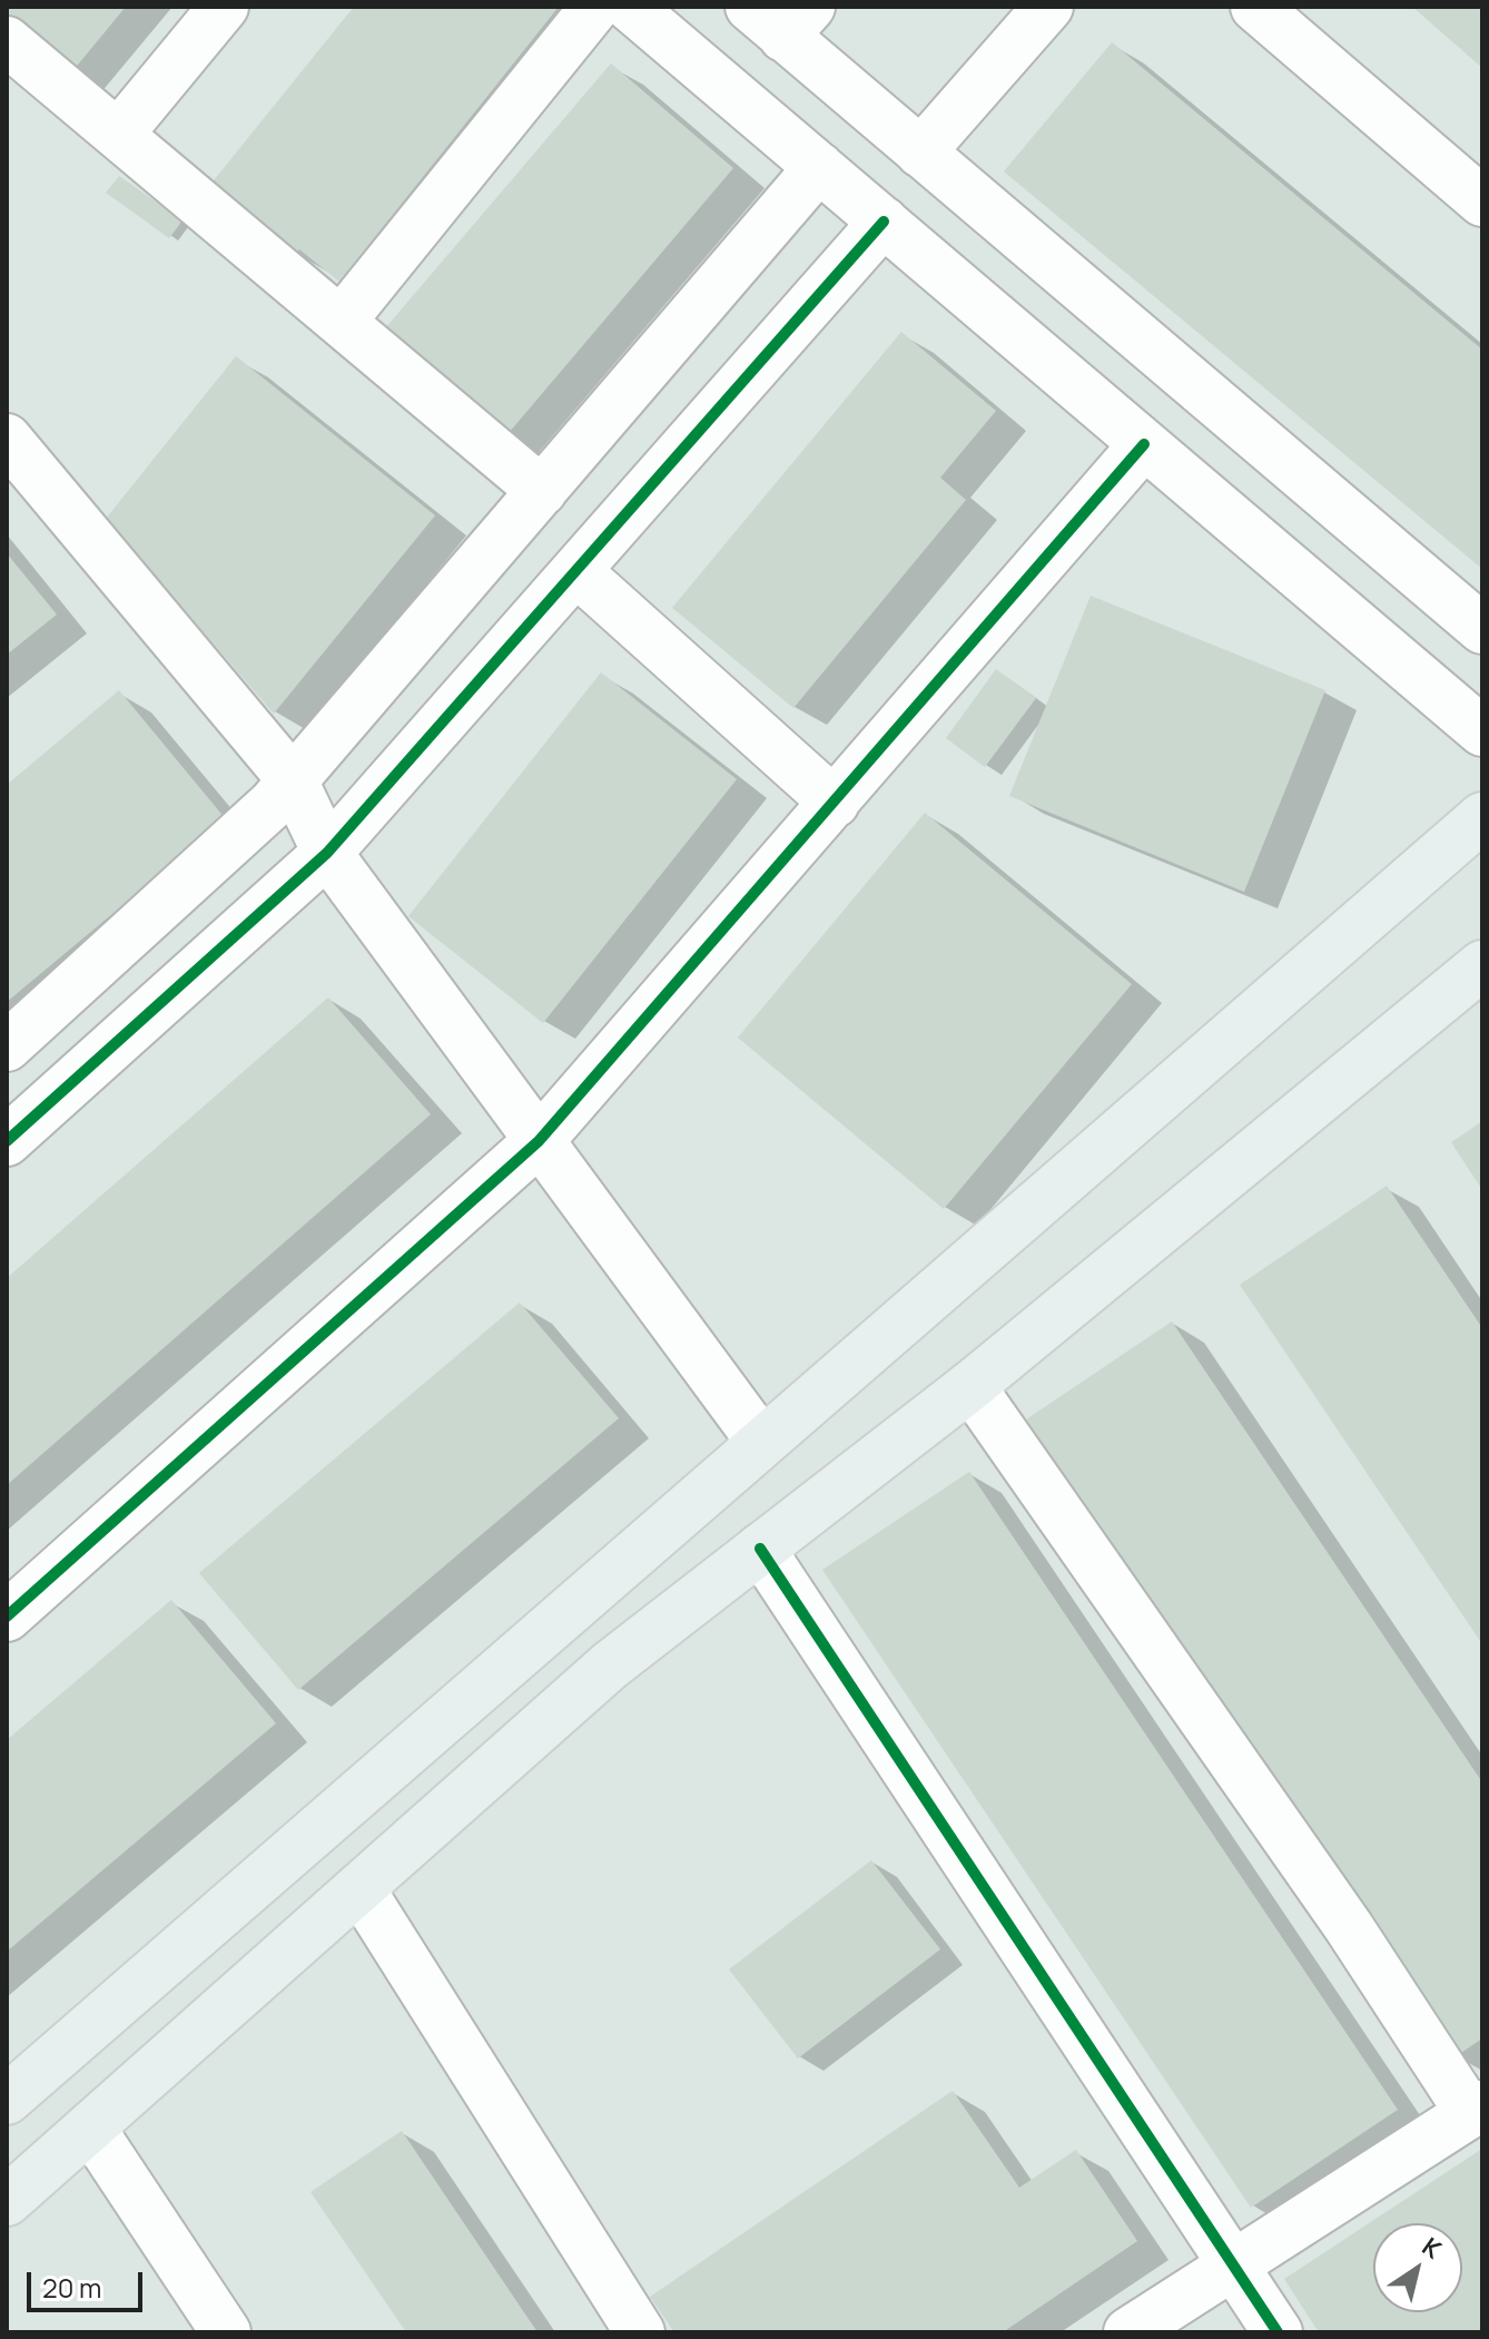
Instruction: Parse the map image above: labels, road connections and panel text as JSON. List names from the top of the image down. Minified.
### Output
{"scale_bar":"20 m","north":"top right"}
